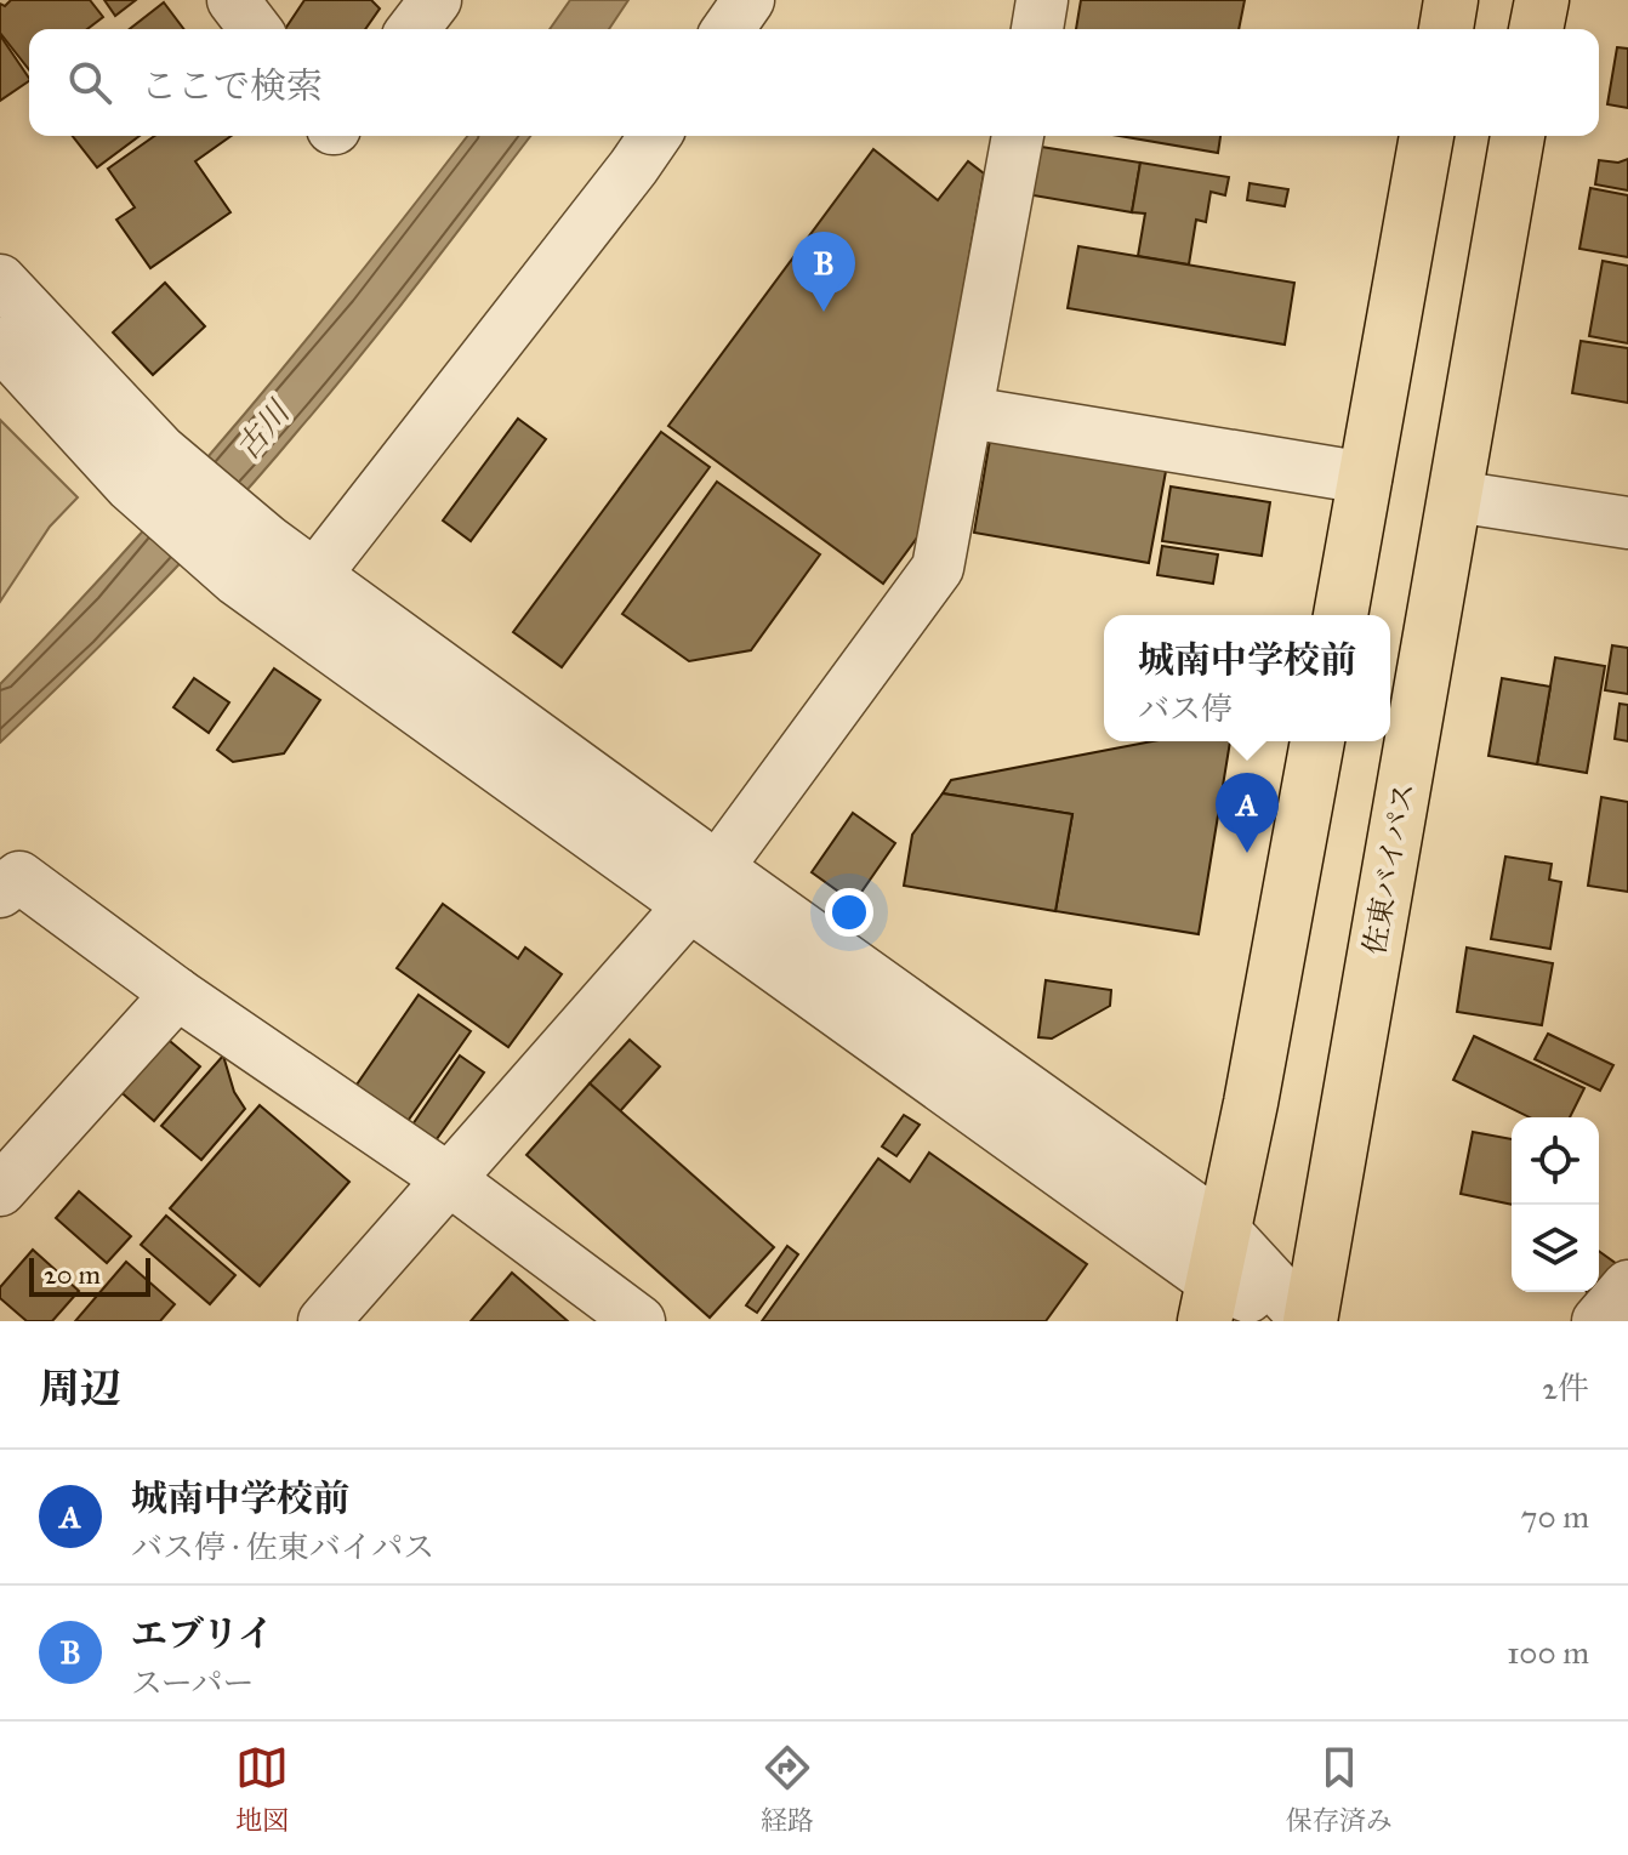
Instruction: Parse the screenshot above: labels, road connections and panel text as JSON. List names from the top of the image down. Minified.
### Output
{"streets":{"highway":["佐東バイパス"]},"water":["古川"],"scale_bar":"20 m","page":{"search":"ここで検索","pins":["B","A"],"popup":["城南中学校前","バス停"],"scale":"20 m","heading":["周辺","2件"],"list":[{"mark":"A","name":"城南中学校前","note":"バス停 · 佐東バイパス","value":"70 m"},{"mark":"B","name":"エブリイ","note":"スーパー","value":"100 m"}],"nav":["地図","経路","保存済み"]}}
